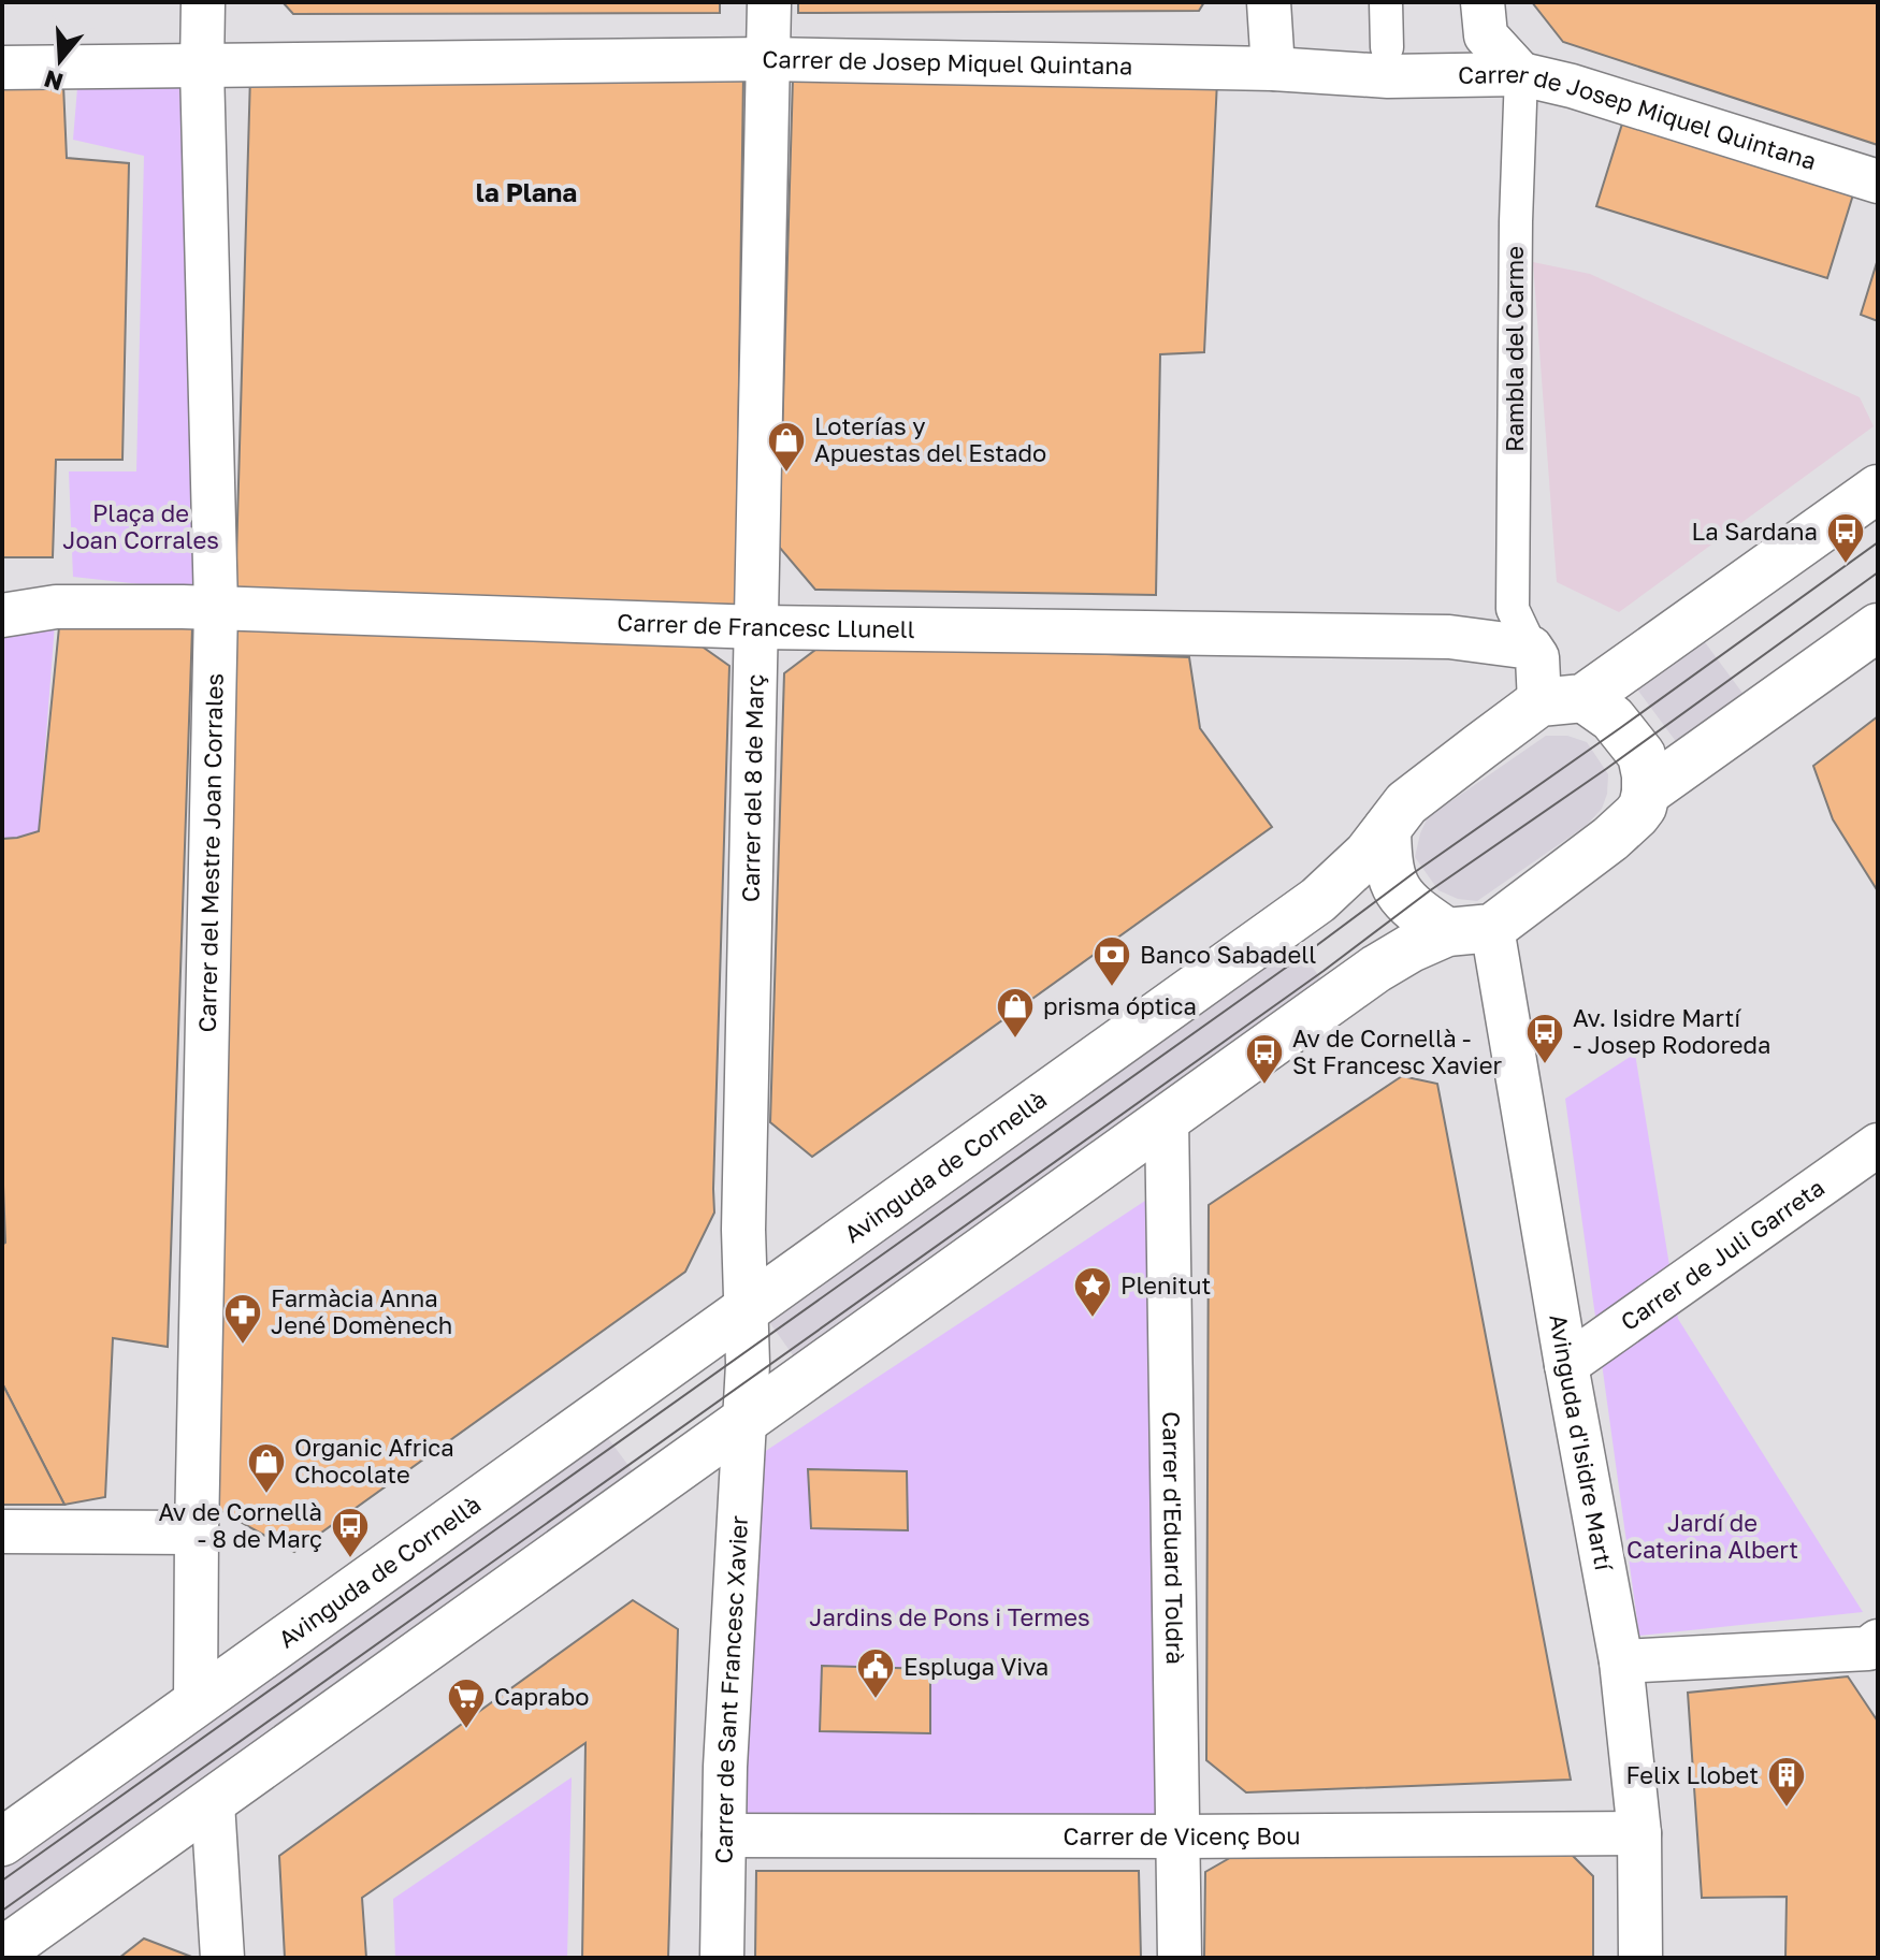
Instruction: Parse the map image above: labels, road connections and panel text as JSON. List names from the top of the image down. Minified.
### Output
{"streets":{"street":["Carrer de Josep Miquel Quintana","Rambla del Carme","Carrer de Francesc Llunell","Carrer del 8 de Març","Carrer del Mestre Joan Corrales","Avinguda de Cornellà","Carrer de Juli Garreta","Avinguda d'Isidre Martí","Carrer d'Eduard Toldrà","Carrer de Sant Francesc Xavier","Carrer de Vicenç Bou"]},"crossings":[["Carrer de Josep Miquel Quintana","Rambla del Carme"],["Carrer de Josep Miquel Quintana","Carrer del 8 de Març"],["Carrer de Josep Miquel Quintana","Carrer del Mestre Joan Corrales"],["Rambla del Carme","Carrer de Francesc Llunell"],["Rambla del Carme","Avinguda de Cornellà"],["Carrer de Francesc Llunell","Carrer del 8 de Març"],["Carrer de Francesc Llunell","Carrer del Mestre Joan Corrales"],["Carrer del 8 de Març","Avinguda de Cornellà"],["Carrer del 8 de Març","Carrer de Sant Francesc Xavier"],["Carrer del Mestre Joan Corrales","Avinguda de Cornellà"],["Carrer de Juli Garreta","Avinguda d'Isidre Martí"],["Avinguda d'Isidre Martí","Carrer de Vicenç Bou"],["Carrer d'Eduard Toldrà","Carrer de Vicenç Bou"],["Carrer de Sant Francesc Xavier","Carrer de Vicenç Bou"]],"districts":["la Plana"],"parks":["Plaça de Joan Corrales","Jardí de Caterina Albert","Jardins de Pons i Termes"],"places":{"shop":["Loterías y Apuestas del Estado","prisma óptica","Organic Africa Chocolate"],"bus stop":["La Sardana","Av. Isidre Martí - Josep Rodoreda","Av de Cornellà - St Francesc Xavier","Av de Cornellà - 8 de Març"],"bank":["Banco Sabadell"],"place":["Plenitut"],"pharmacy":["Farmàcia Anna Jené Domènech"],"public building":["Espluga Viva"],"supermarket":["Caprabo"],"building":["Felix Llobet"]},"north":"bottom"}
